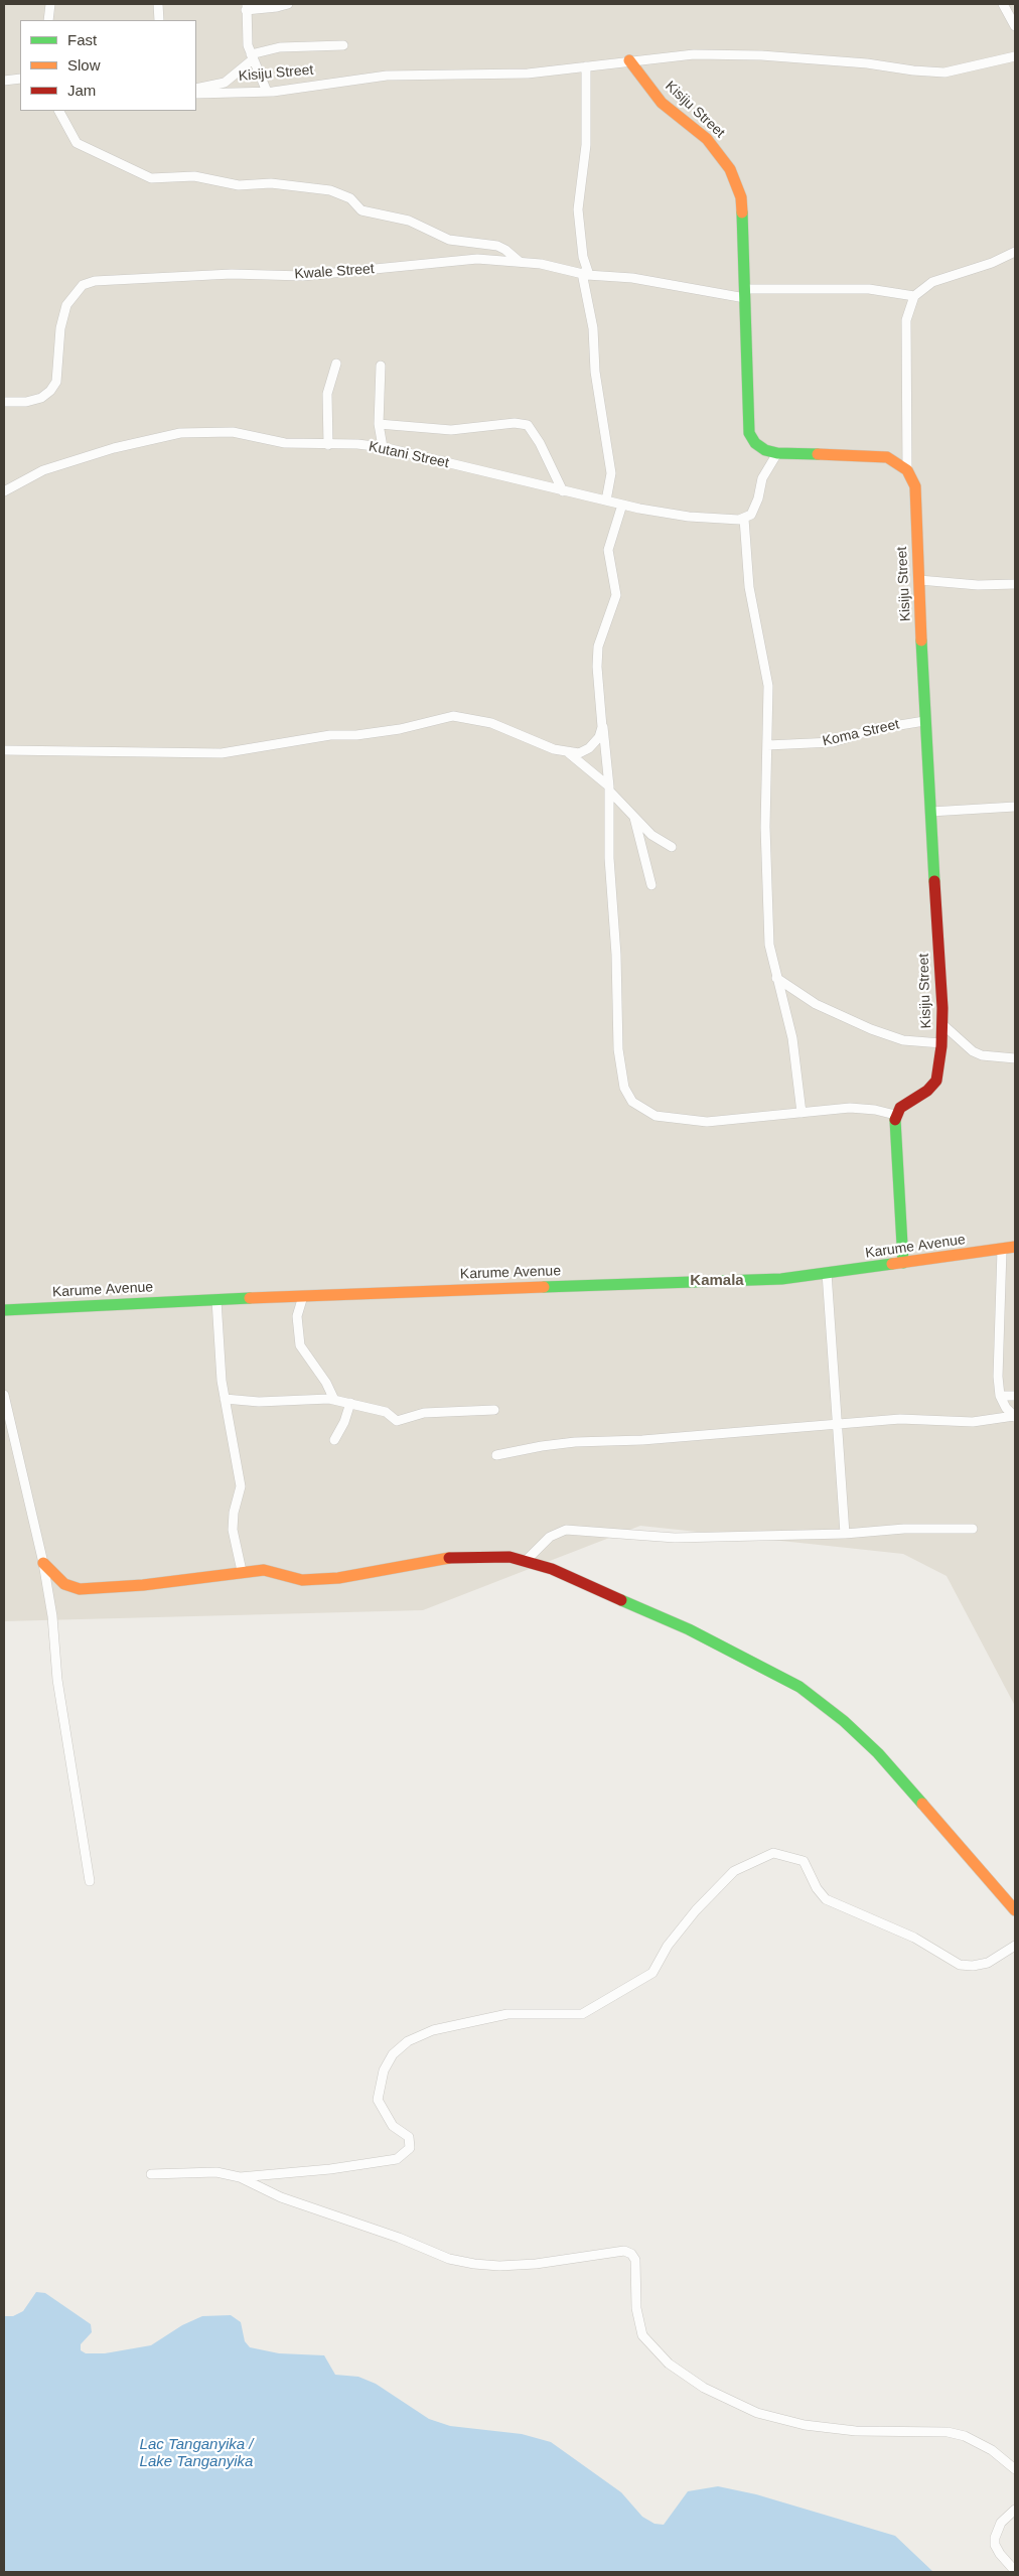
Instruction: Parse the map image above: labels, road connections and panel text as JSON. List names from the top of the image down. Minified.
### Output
{"streets":{"street":["Kisiju Street","Kwale Street","Kutani Street","Koma Street","Karume Avenue"]},"crossings":[["Kisiju Street","Kwale Street"],["Kisiju Street","Koma Street"]],"districts":["Kamala"],"water":["Lac Tanganyika / Lake Tanganyika"],"legend":["Fast","Slow","Jam"]}
